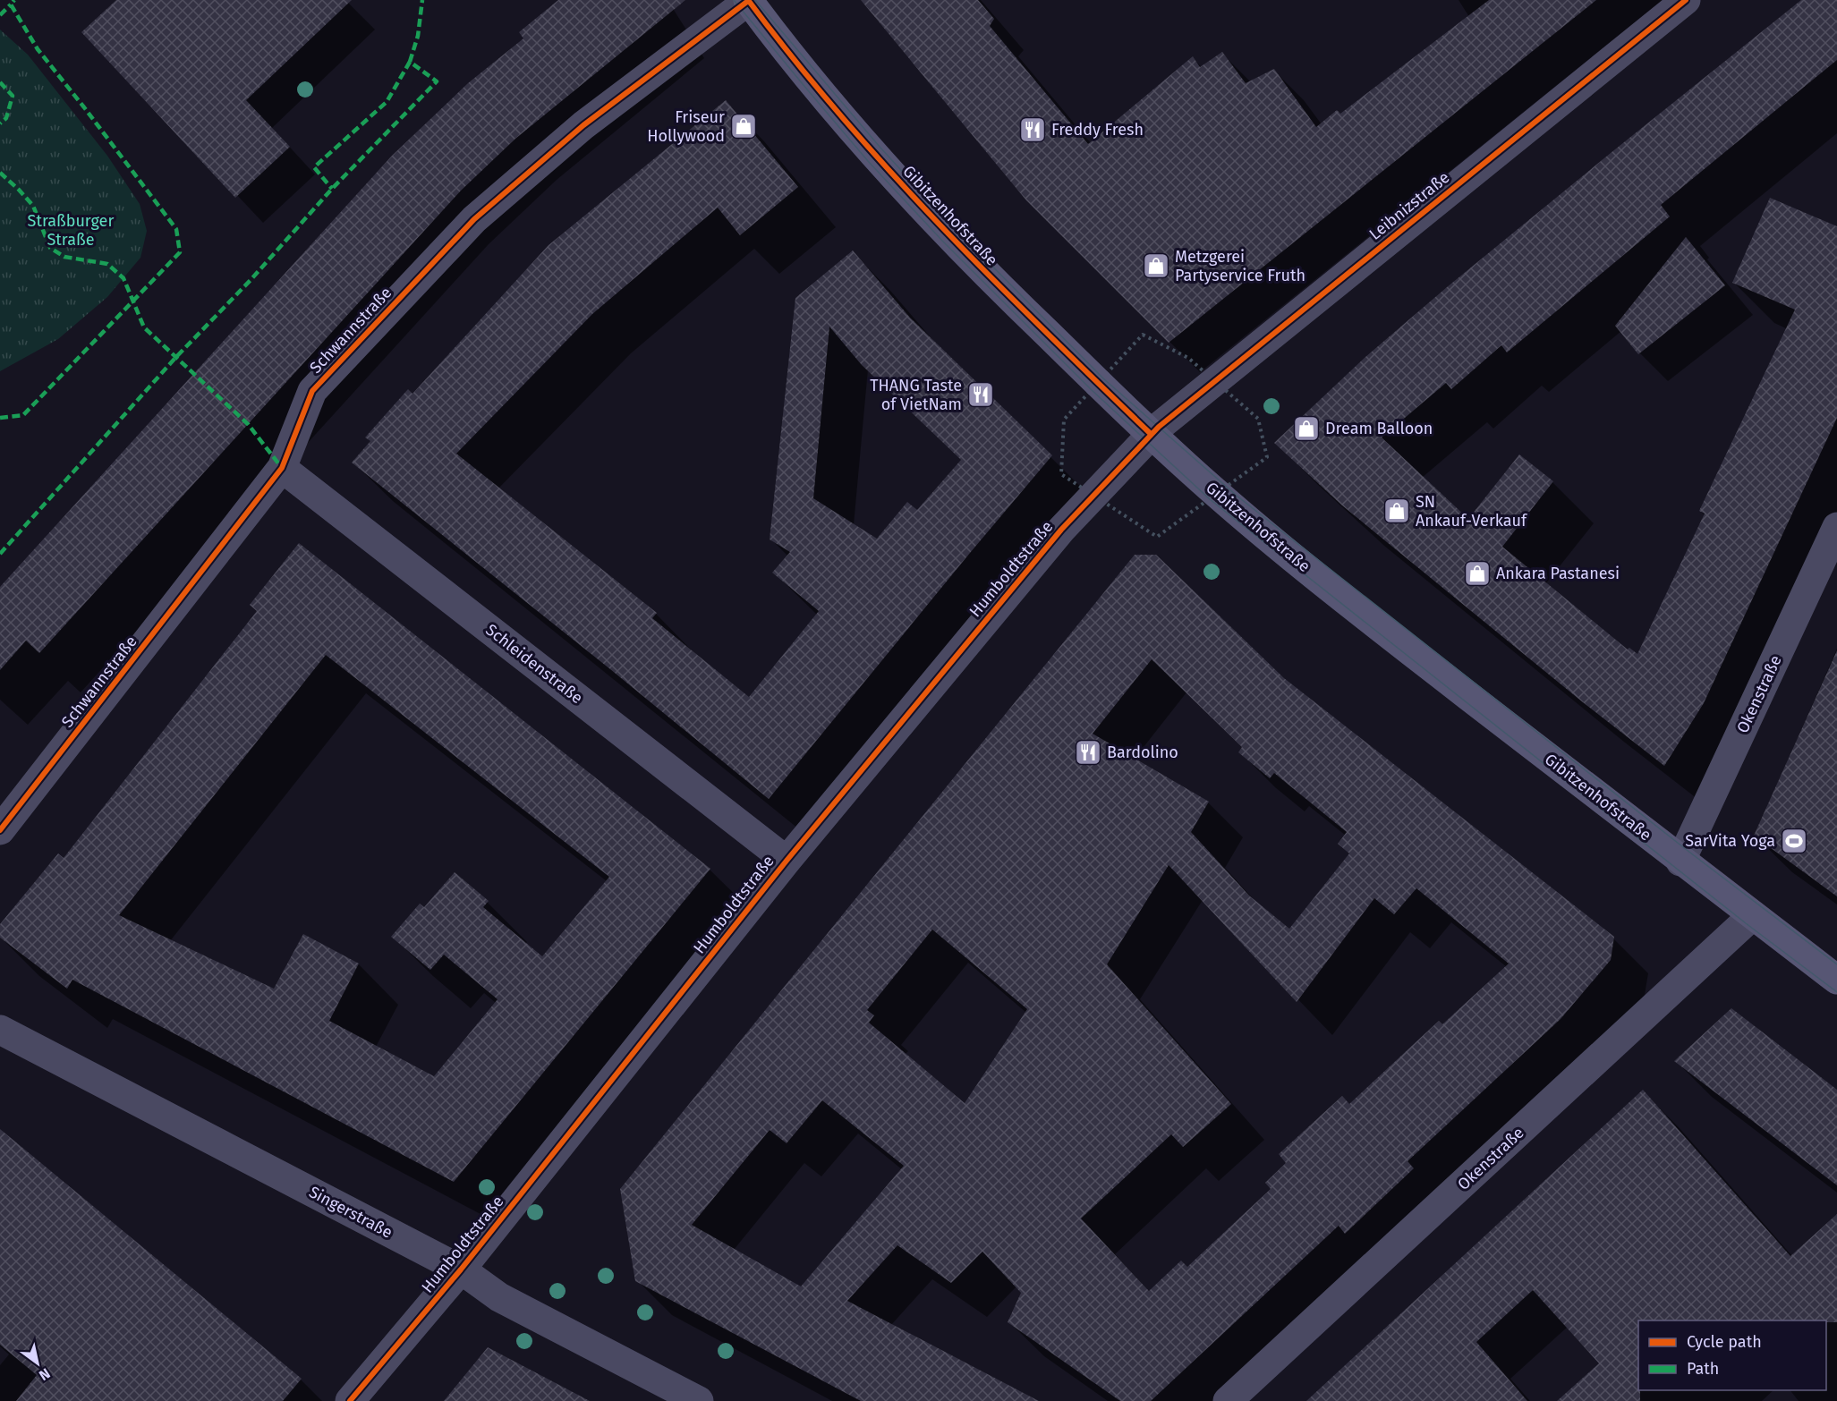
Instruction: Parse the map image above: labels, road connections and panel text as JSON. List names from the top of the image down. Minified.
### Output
{"streets":{"main road":["Gibitzenhofstraße"],"street":["Leibnizstraße","Schwannstraße","Humboldtstraße","Schleidenstraße","Okenstraße","Singerstraße"]},"crossings":[["Leibnizstraße","Gibitzenhofstraße"],["Leibnizstraße","Humboldtstraße"],["Gibitzenhofstraße","Schwannstraße"],["Gibitzenhofstraße","Humboldtstraße"],["Gibitzenhofstraße","Okenstraße"],["Schwannstraße","Schleidenstraße"],["Humboldtstraße","Schleidenstraße"],["Humboldtstraße","Singerstraße"]],"parks":["Straßburger Straße"],"places":{"shop":["Friseur Hollywood","Metzgerei Partyservice Fruth","Dream Balloon","SN Ankauf-Verkauf","Ankara Pastanesi"],"restaurant":["Freddy Fresh","THANG Taste of VietNam","Bardolino"],"sports":["SarVita Yoga"]},"legend":["Cycle path","Path"],"north":"bottom right"}
